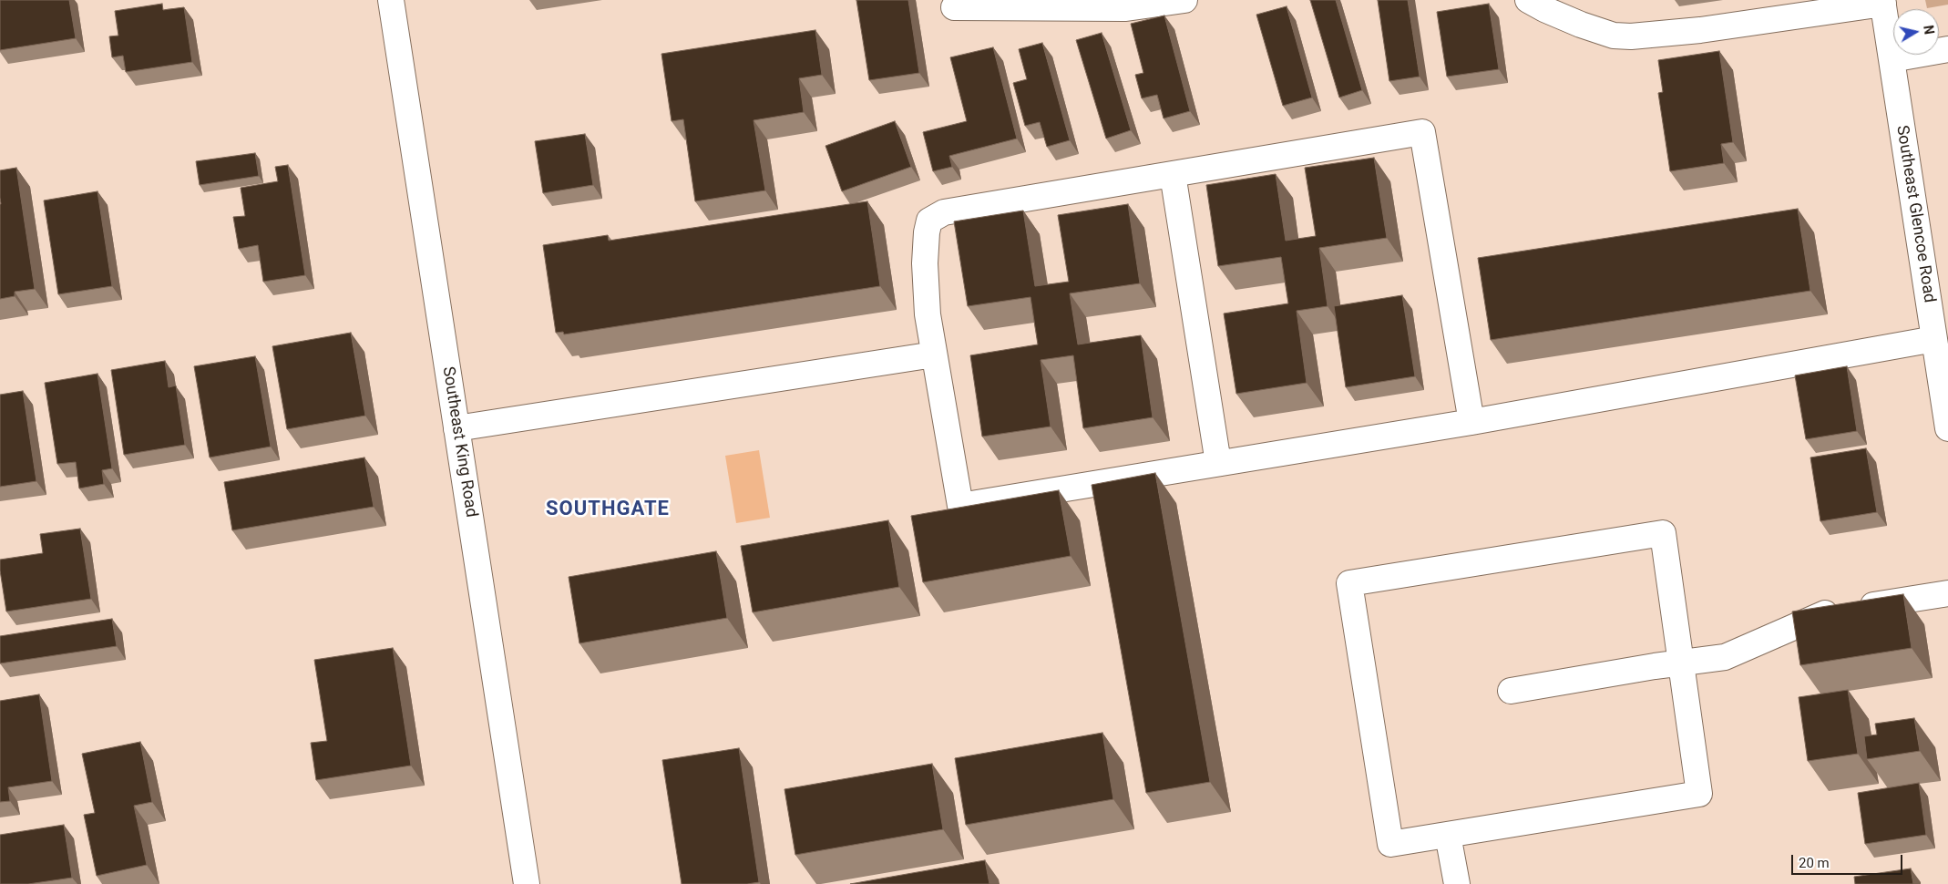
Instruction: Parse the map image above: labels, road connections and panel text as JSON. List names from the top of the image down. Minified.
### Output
{"streets":{"main road":["Southeast Glencoe Road","Southeast King Road"]},"districts":["SOUTHGATE"],"scale_bar":"20 m","north":"right"}
